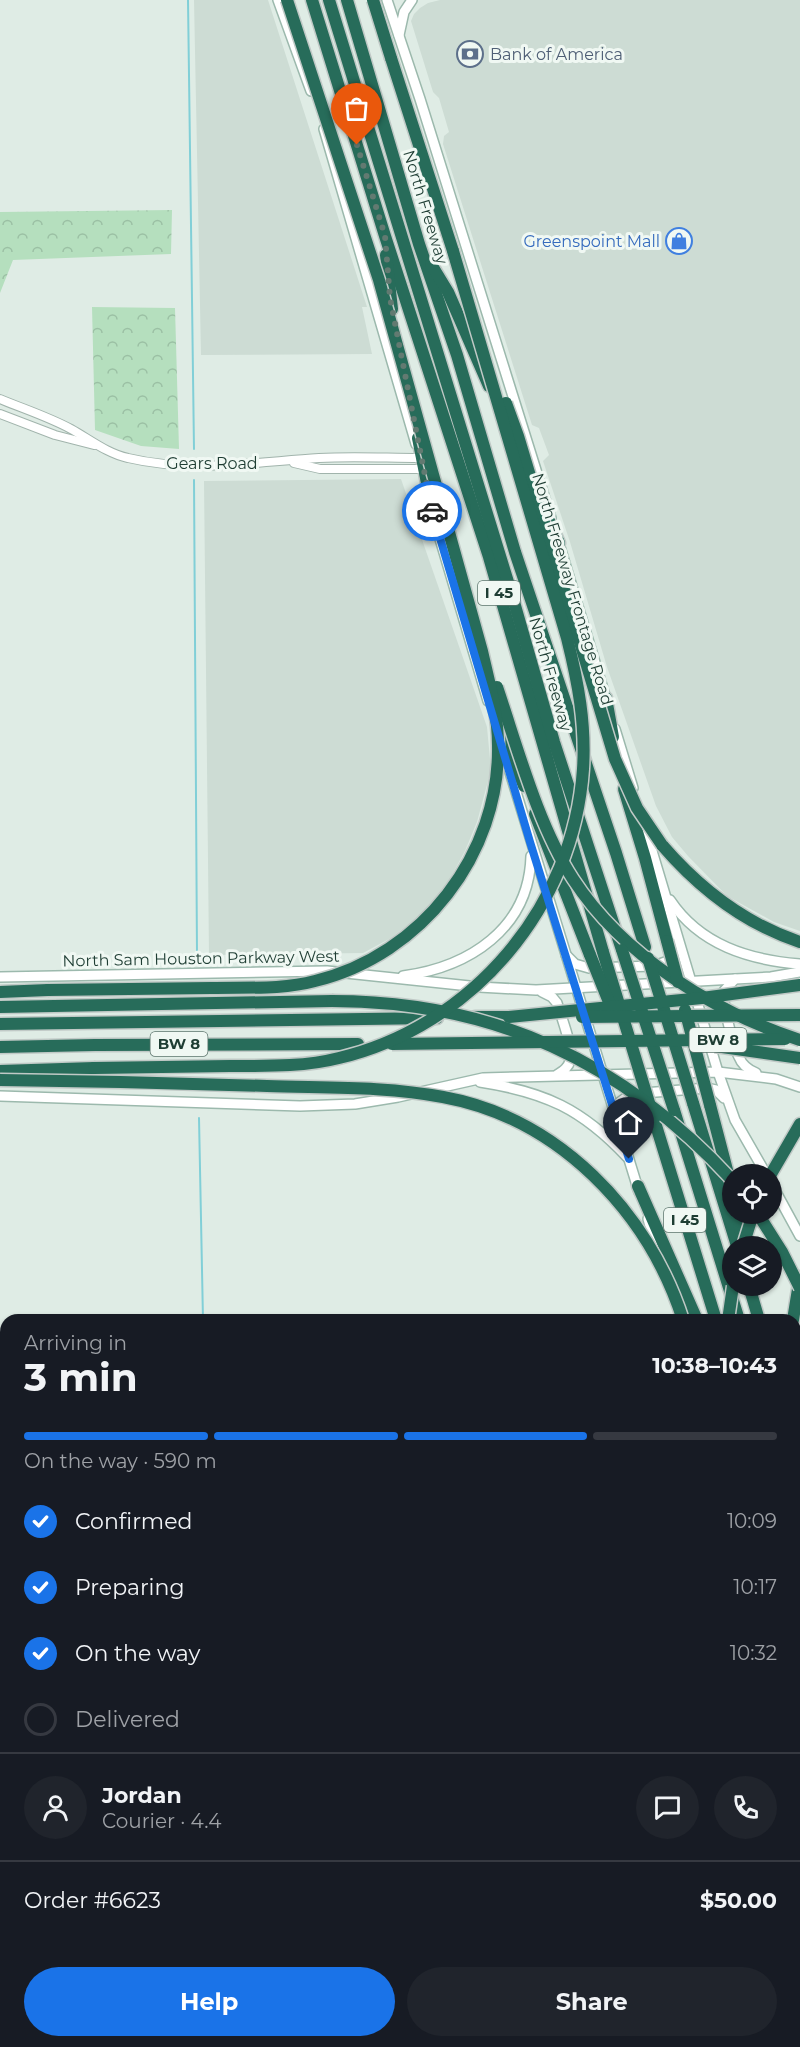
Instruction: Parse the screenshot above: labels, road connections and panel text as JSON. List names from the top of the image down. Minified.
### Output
{"streets":{"highway":["North Freeway","I 45","BW 8"],"main road":["North Freeway Frontage Road","North Sam Houston Parkway West"],"street":["Gears Road"]},"crossings":[["North Freeway Frontage Road","North Sam Houston Parkway West"]],"places":{"bank":["Bank of America"],"shop":["Greenspoint Mall"]},"page":{"heading":["3 min","Arriving in","10:38–10:43"],"panel":["Jordan","Courier · 4.4","Order #6623","$50.00"],"bar":"On the way · 590 m","list":[["Confirmed","10:09"],["Preparing","10:17"],["On the way","10:32"],"Delivered"],"buttons":["Help","Share"]}}
